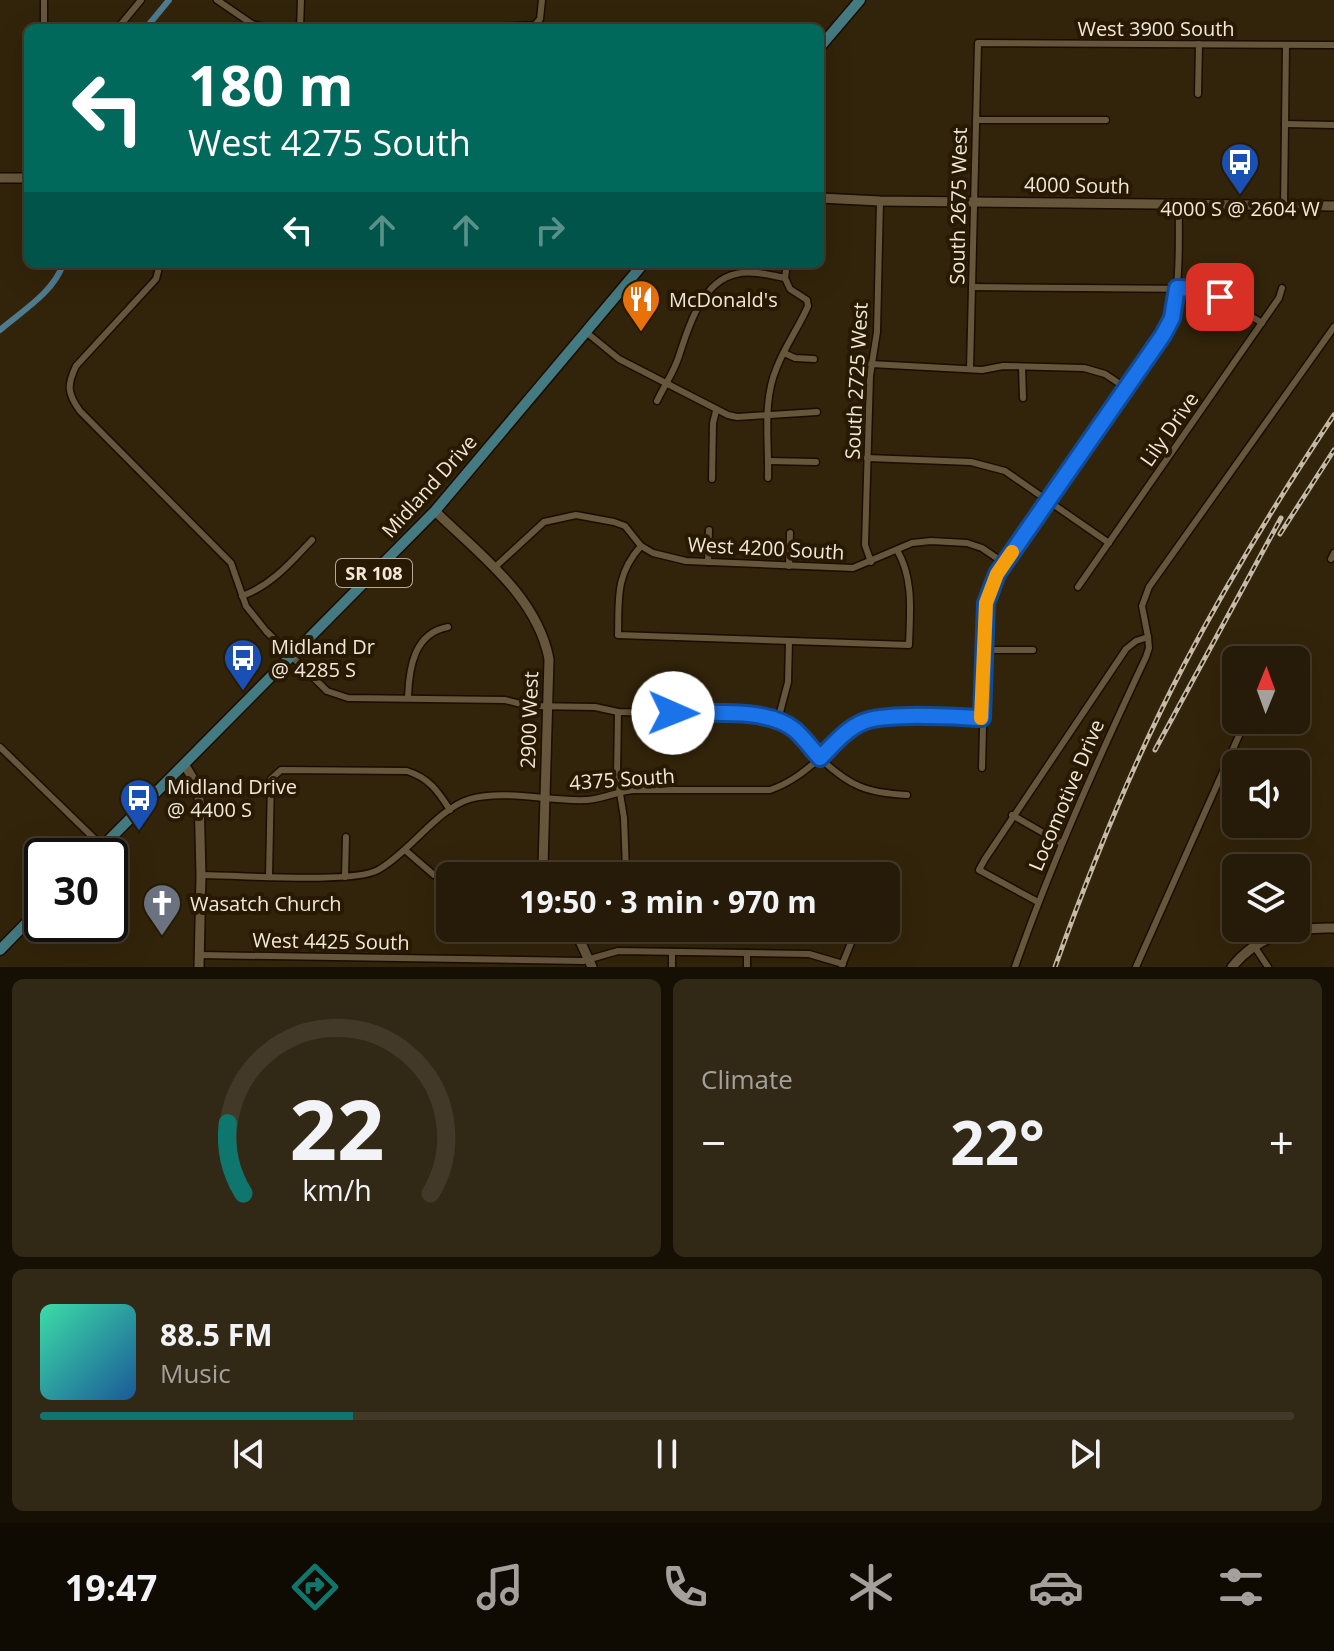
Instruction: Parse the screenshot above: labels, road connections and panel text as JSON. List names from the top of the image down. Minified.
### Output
{"streets":{"main road":["Midland Drive","SR 108"],"street":["West 3900 South","4000 South","South 2675 West","South 2725 West","Lily Drive","West 4200 South","2900 West","4375 South","Locomotive Drive","West 4425 South"]},"crossings":[["West 3900 South","South 2675 West"],["4000 South","South 2675 West"],["4000 South","South 2725 West"],["South 2725 West","West 4200 South"],["Midland Drive","2900 West"],["2900 West","4375 South"]],"places":{"bus stop":["4000 S @ 2604 W","Midland Dr @ 4285 S","Midland Drive @ 4400 S"],"restaurant":["McDonald's"],"church":["Wasatch Church"]},"north":"top","page":{"turn":["180 m","West 4275 South"],"limit":"30","trip":"19:50 · 3 min · 970 m","tile":"Climate","heat":["−","22°","+"],"song":["88.5 FM","Music"],"tabs":"19:47","gauge":["22","km/h"]}}
